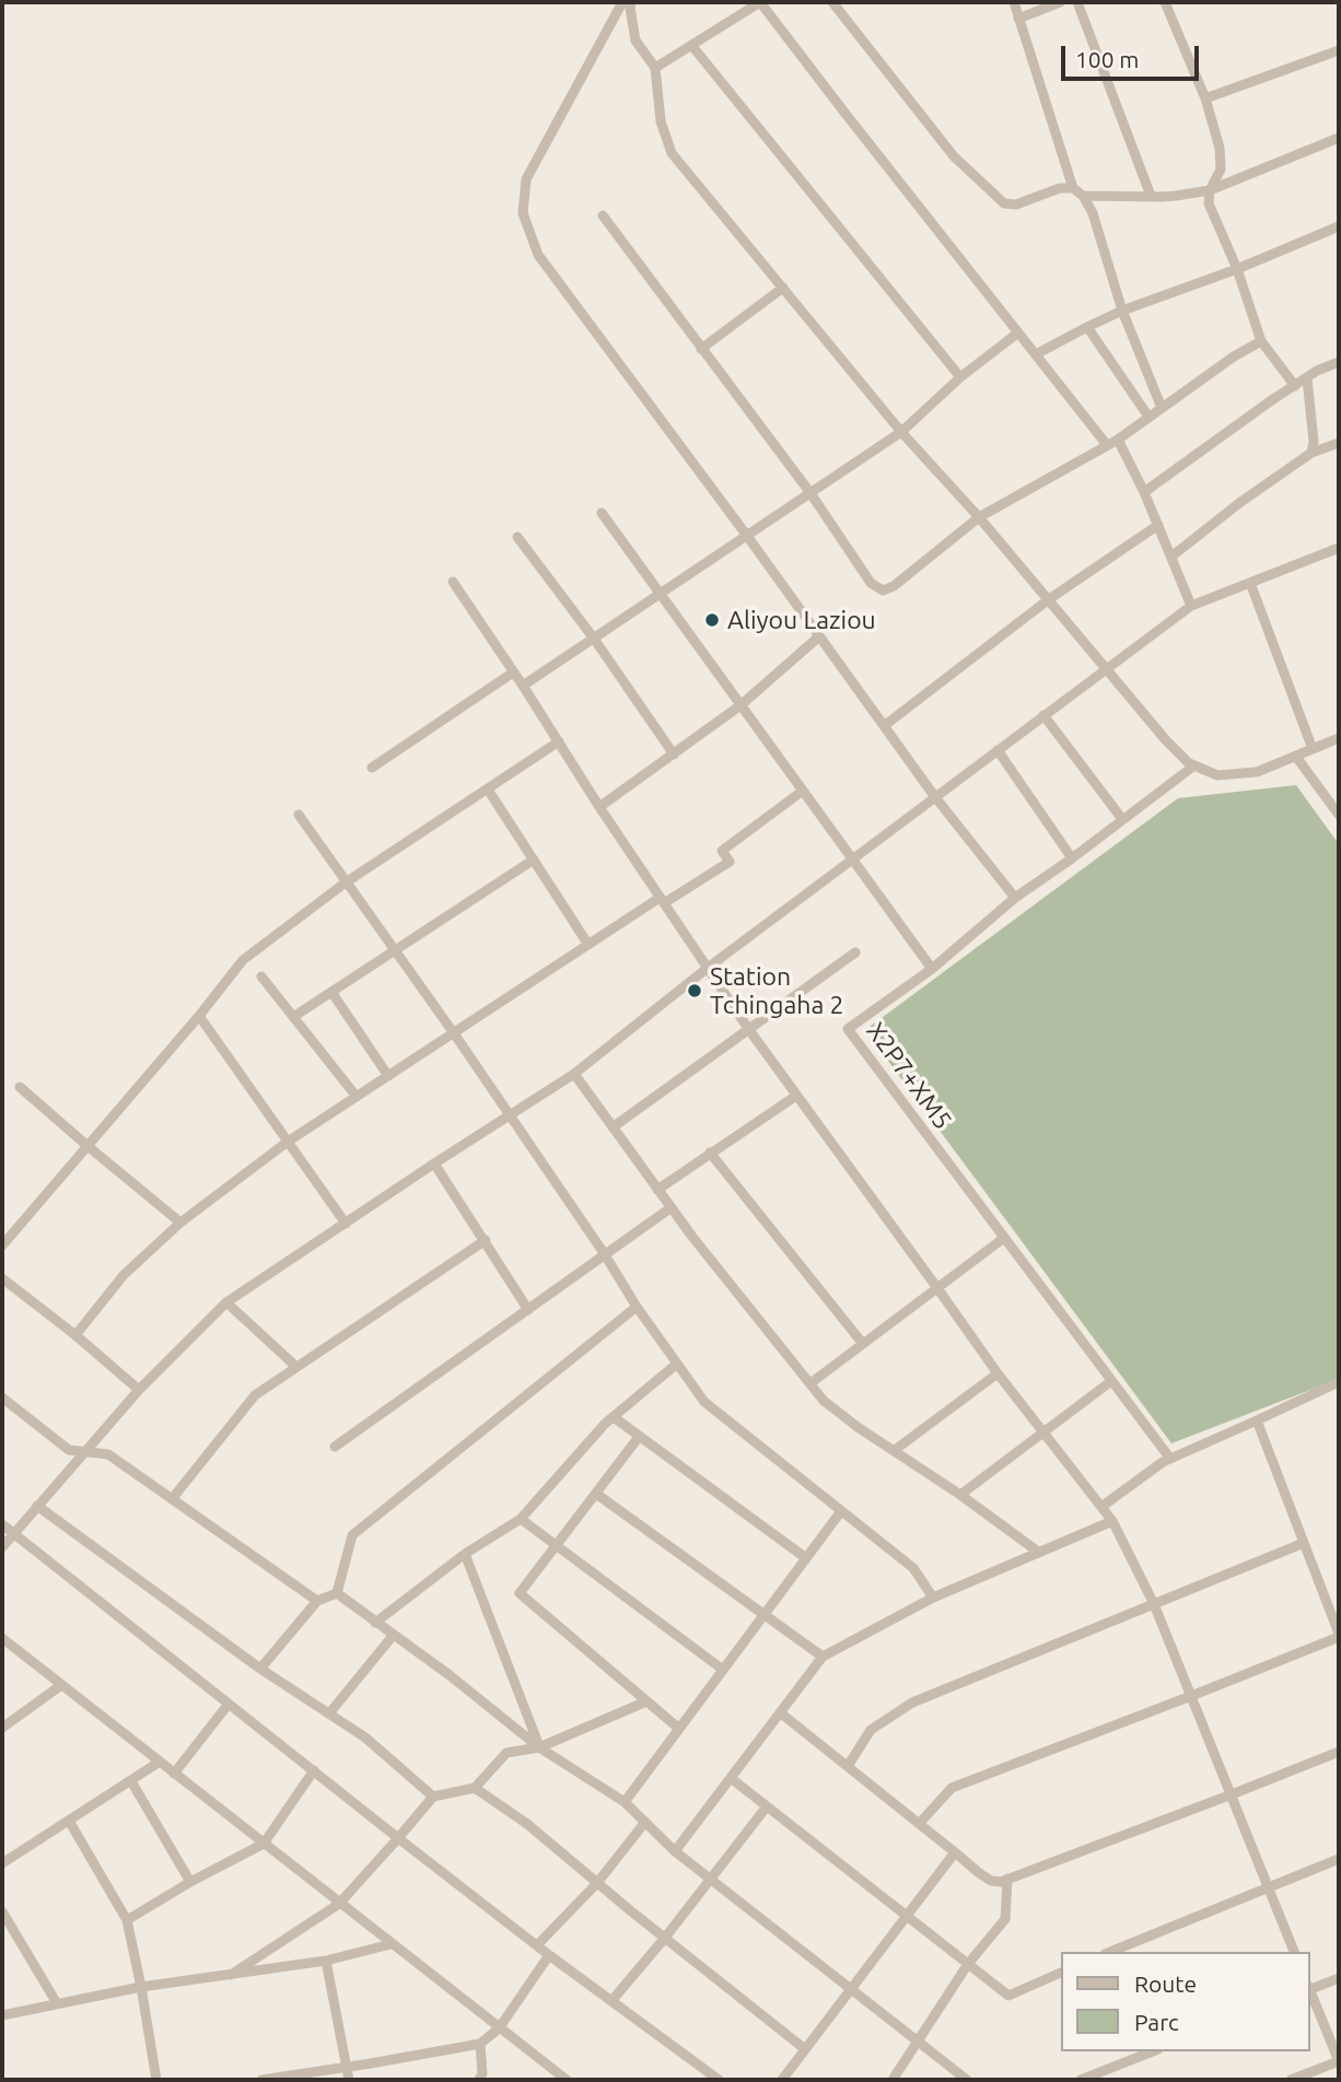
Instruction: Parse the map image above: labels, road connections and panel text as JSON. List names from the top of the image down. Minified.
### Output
{"streets":{"street":["X2P7+XM5"]},"places":["Aliyou Laziou","Station Tchingaha 2"],"legend":["Route","Parc"],"scale_bar":"100 m"}
